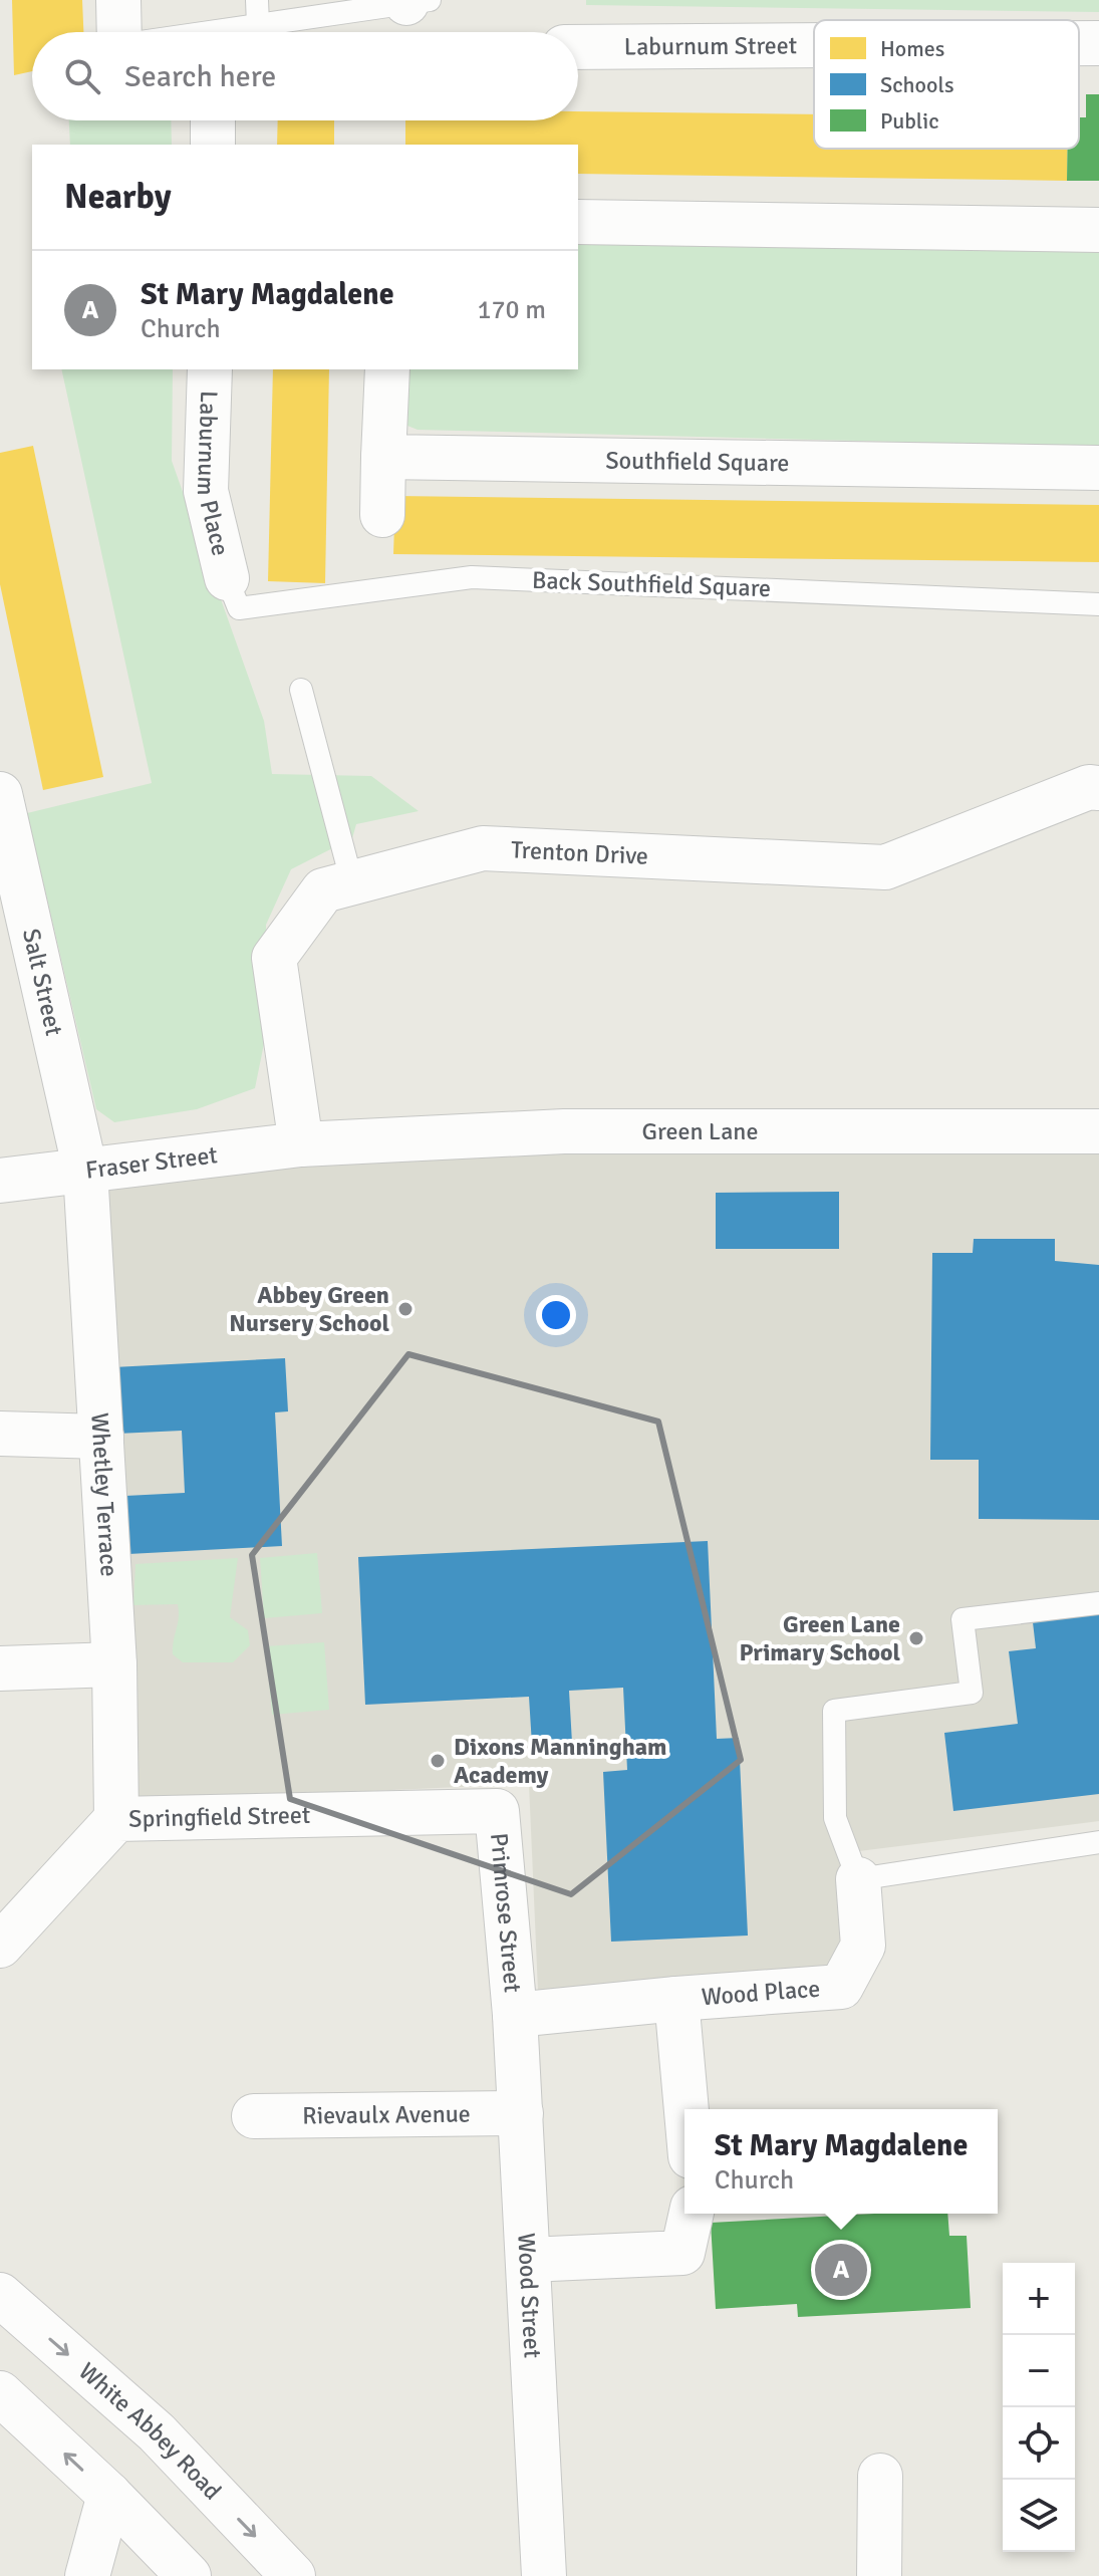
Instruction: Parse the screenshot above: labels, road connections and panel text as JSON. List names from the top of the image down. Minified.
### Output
{"streets":{"street":["Laburnum Street","Southfield Square","Laburnum Place","Trenton Drive","Salt Street","Green Lane","Fraser Street","Whetley Terrace","Springfield Street","Primrose Street","Wood Place","Rievaulx Avenue","Wood Street","White Abbey Road"],"lane":["Back Southfield Square"]},"crossings":[["Laburnum Place","Back Southfield Square"],["Trenton Drive","Green Lane"],["Trenton Drive","Fraser Street"],["Salt Street","Fraser Street"],["Salt Street","Whetley Terrace"],["Green Lane","Fraser Street"],["Fraser Street","Whetley Terrace"],["Whetley Terrace","Springfield Street"],["Springfield Street","Primrose Street"],["Primrose Street","Wood Place"],["Primrose Street","Wood Street"],["Wood Place","Wood Street"],["Rievaulx Avenue","Wood Street"]],"places":["Abbey Green Nursery School","Green Lane Primary School","Dixons Manningham Academy"],"legend":["Homes","Schools","Public"],"page":{"search":"Search here","heading":"Nearby","list":[{"mark":"A","name":"St Mary Magdalene","note":"Church","value":"170 m"}],"popup":["St Mary Magdalene","Church"],"pins":"A","map_buttons":["+","−"]}}
